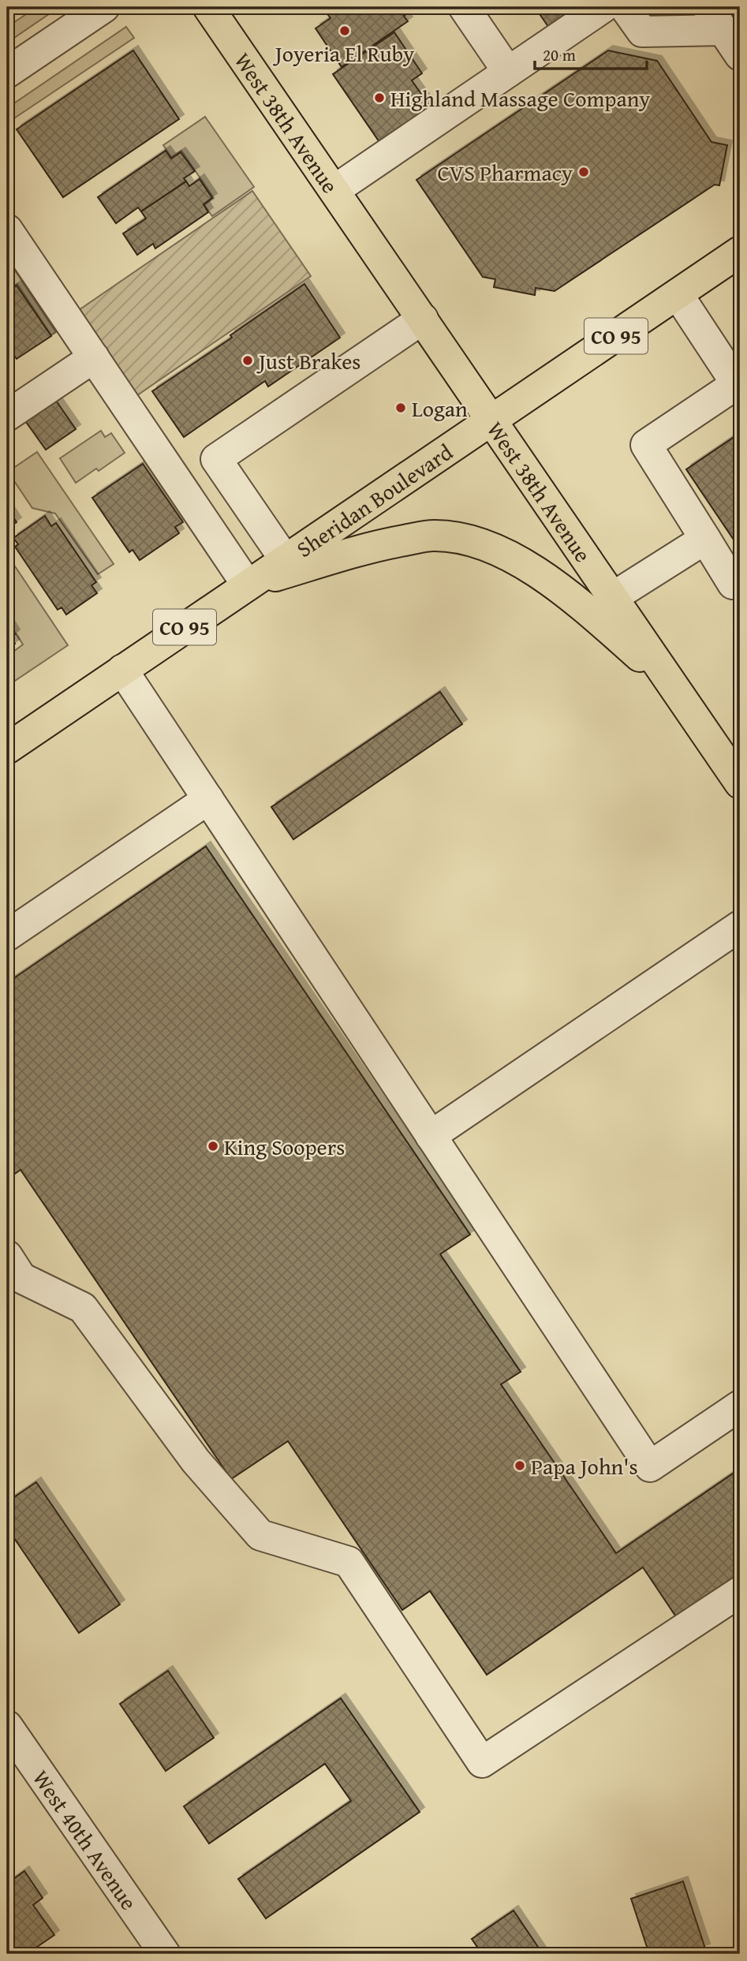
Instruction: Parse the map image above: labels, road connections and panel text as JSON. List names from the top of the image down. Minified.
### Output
{"streets":{"main road":["West 38th Avenue","CO 95","Sheridan Boulevard"],"street":["West 40th Avenue"]},"crossings":[["West 38th Avenue","Sheridan Boulevard"]],"places":["Joyeria El Ruby","Highland Massage Company","CVS Pharmacy","Just Brakes","Logan","King Soopers","Papa John's"],"scale_bar":"20 m"}
